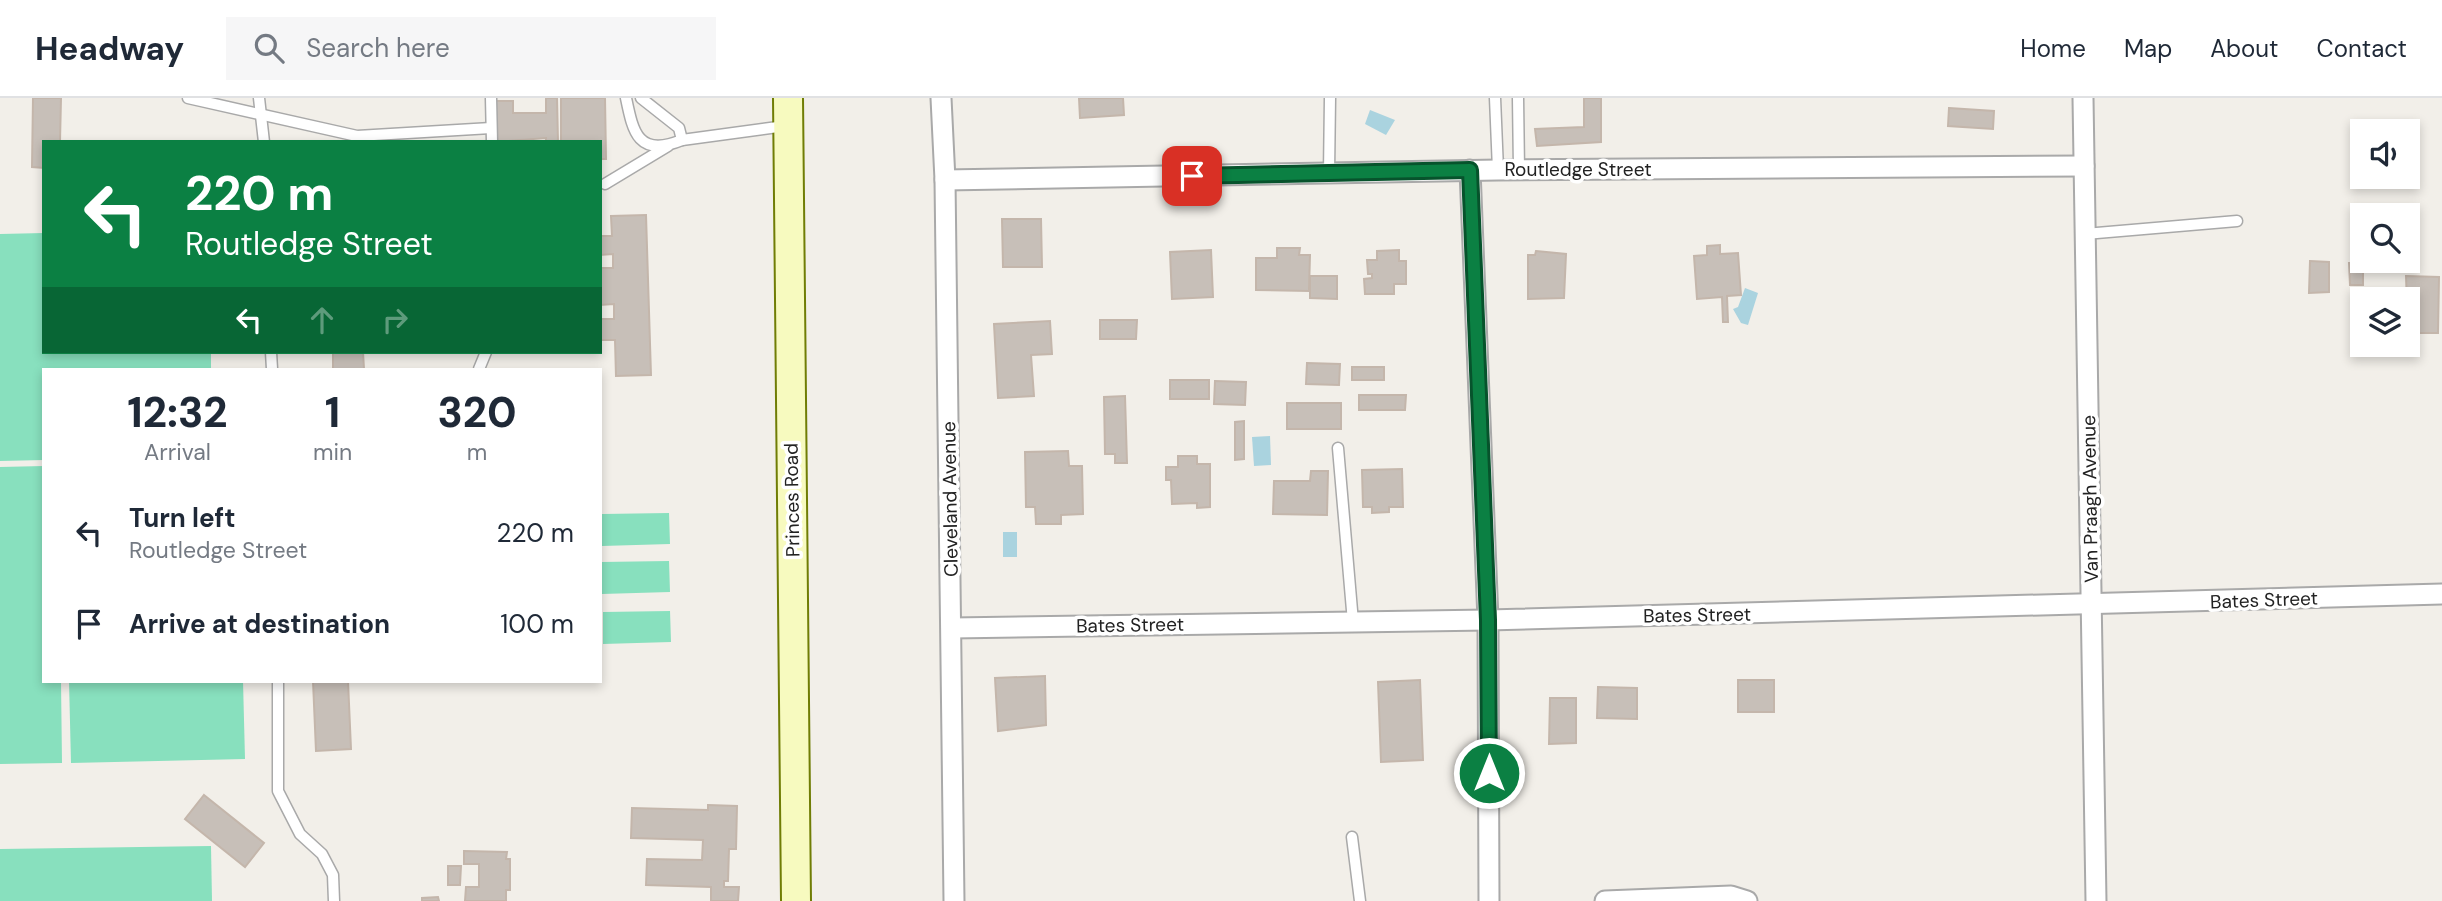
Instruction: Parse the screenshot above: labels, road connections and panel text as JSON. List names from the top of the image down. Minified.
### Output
{"streets":{"main road":["Princes Road"],"street":["Routledge Street","Cleveland Avenue","Van Praagh Avenue","Bates Street"]},"crossings":[["Routledge Street","Cleveland Avenue"],["Routledge Street","Van Praagh Avenue"],["Cleveland Avenue","Bates Street"],["Van Praagh Avenue","Bates Street"]],"page":{"header":"Headway","search":"Search here","nav":["Home","Map","About","Contact"],"turn":["220 m","Routledge Street"],"eta":["12:32","Arrival","1","min","320","m"],"list":[{"name":"Turn left","note":"Routledge Street","value":"220 m"},{"name":"Arrive at destination","value":"100 m"}]}}
